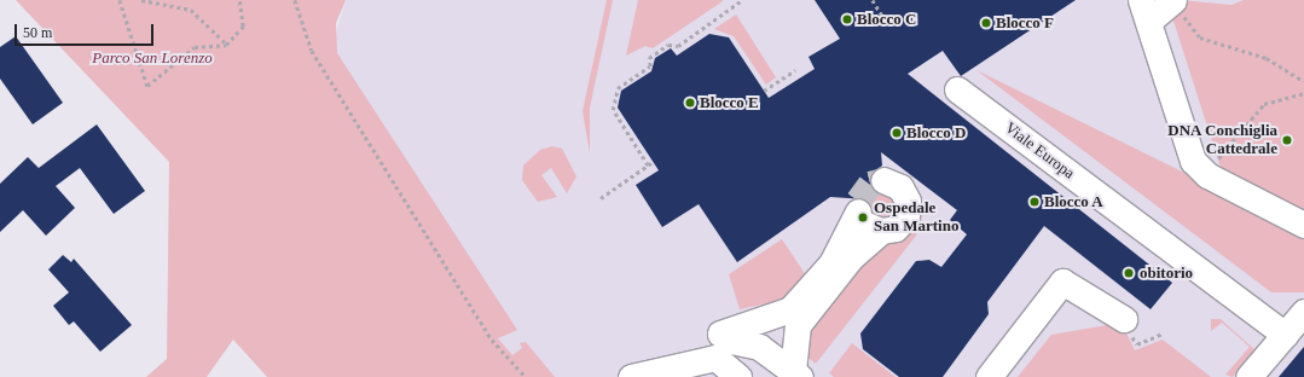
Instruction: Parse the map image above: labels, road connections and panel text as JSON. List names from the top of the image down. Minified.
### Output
{"streets":{"lane":["Viale Europa"]},"parks":["Parco San Lorenzo"],"places":["Blocco C","Blocco F","Blocco E","Blocco D","DNA Conchiglia Cattedrale","Blocco A","Ospedale San Martino","obitorio"],"scale_bar":"50 m"}
